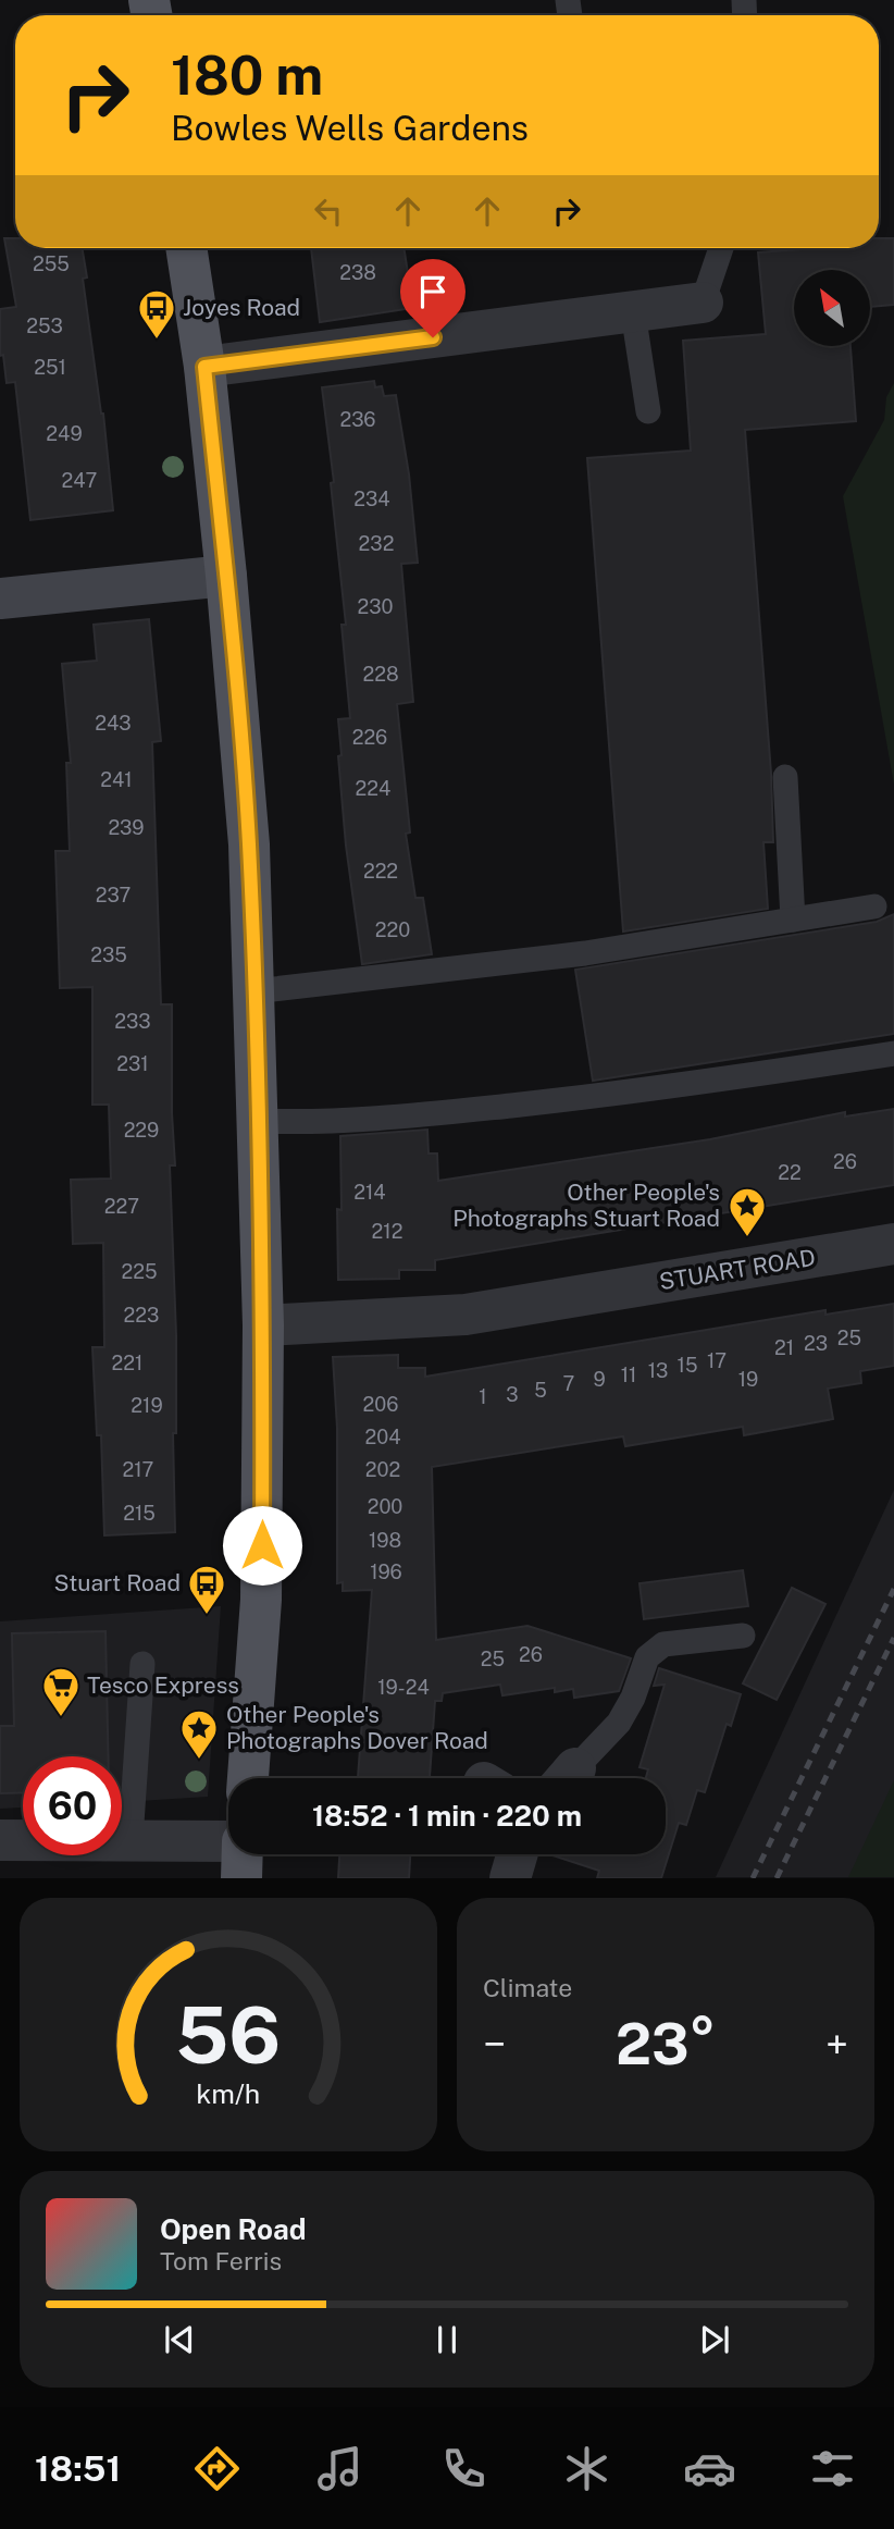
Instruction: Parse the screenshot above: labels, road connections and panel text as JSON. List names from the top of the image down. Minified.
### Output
{"streets":{"street":["STUART ROAD"]},"places":{"bus stop":["Joyes Road","Stuart Road"],"place":["Other People's Photographs Stuart Road","Other People's Photographs Dover Road"],"supermarket":["Tesco Express"]},"house_numbers":["255","238","253","251","236","249","247","234","232","230","228","243","226","241","224","239","222","237","220","235","233","231","229","26","22","214","227","212","225","223","25","23","21","17","221","15","13","11","9","19","7","5","3","1","206","219","204","217","202","200","215","198","196","26","25","19-24"],"north":"top left","page":{"turn":["180 m","Bowles Wells Gardens"],"limit":"60","trip":"18:52 · 1 min · 220 m","tile":"Climate","heat":["−","23°","+"],"song":["Open Road","Tom Ferris"],"tabs":"18:51","gauge":["56","km/h"]}}
